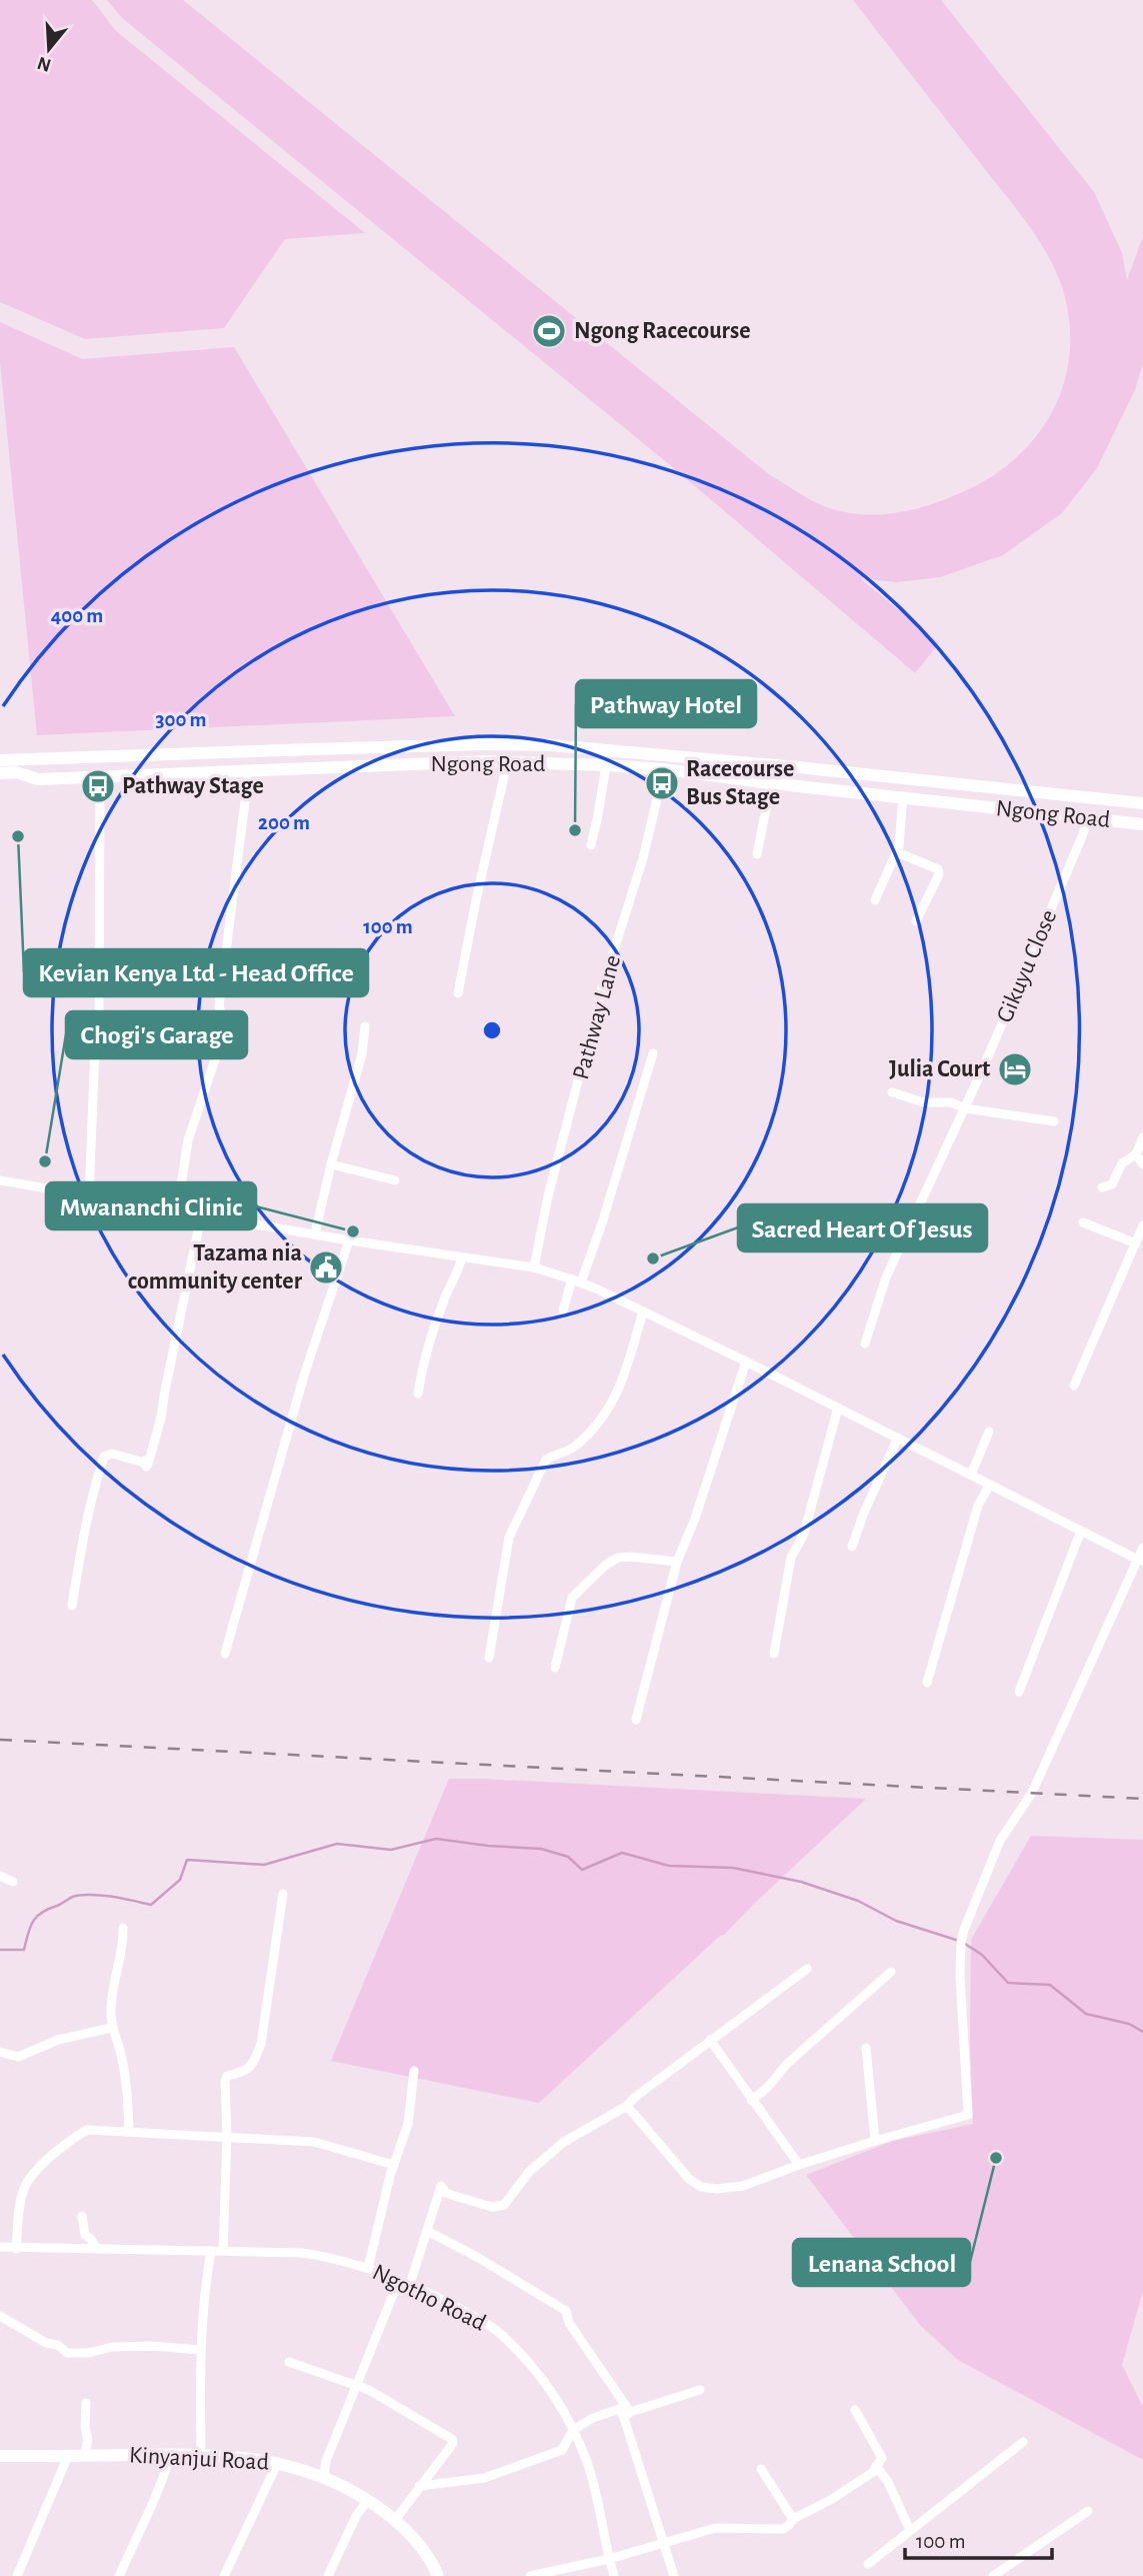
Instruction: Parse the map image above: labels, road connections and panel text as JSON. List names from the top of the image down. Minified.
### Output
{"streets":{"main road":["Ngong Road","Kinyanjui Road"],"street":["Gikuyu Close","Pathway Lane","Ngotho Road"]},"crossings":[["Ngong Road","Gikuyu Close"],["Ngong Road","Pathway Lane"]],"places":{"sports":["Ngong Racecourse"],"bus stop":["Racecourse Bus Stage","Pathway Stage"],"other":["Pathway Hotel","Kevian Kenya Ltd - Head Office","Chogi's Garage","Mwananchi Clinic","Sacred Heart Of Jesus","Lenana School"],"hotel":["Julia Court"],"public building":["Tazama nia community center"]},"scale_bar":"100 m","north":"bottom","rings":["400 m","300 m","200 m","100 m"]}
